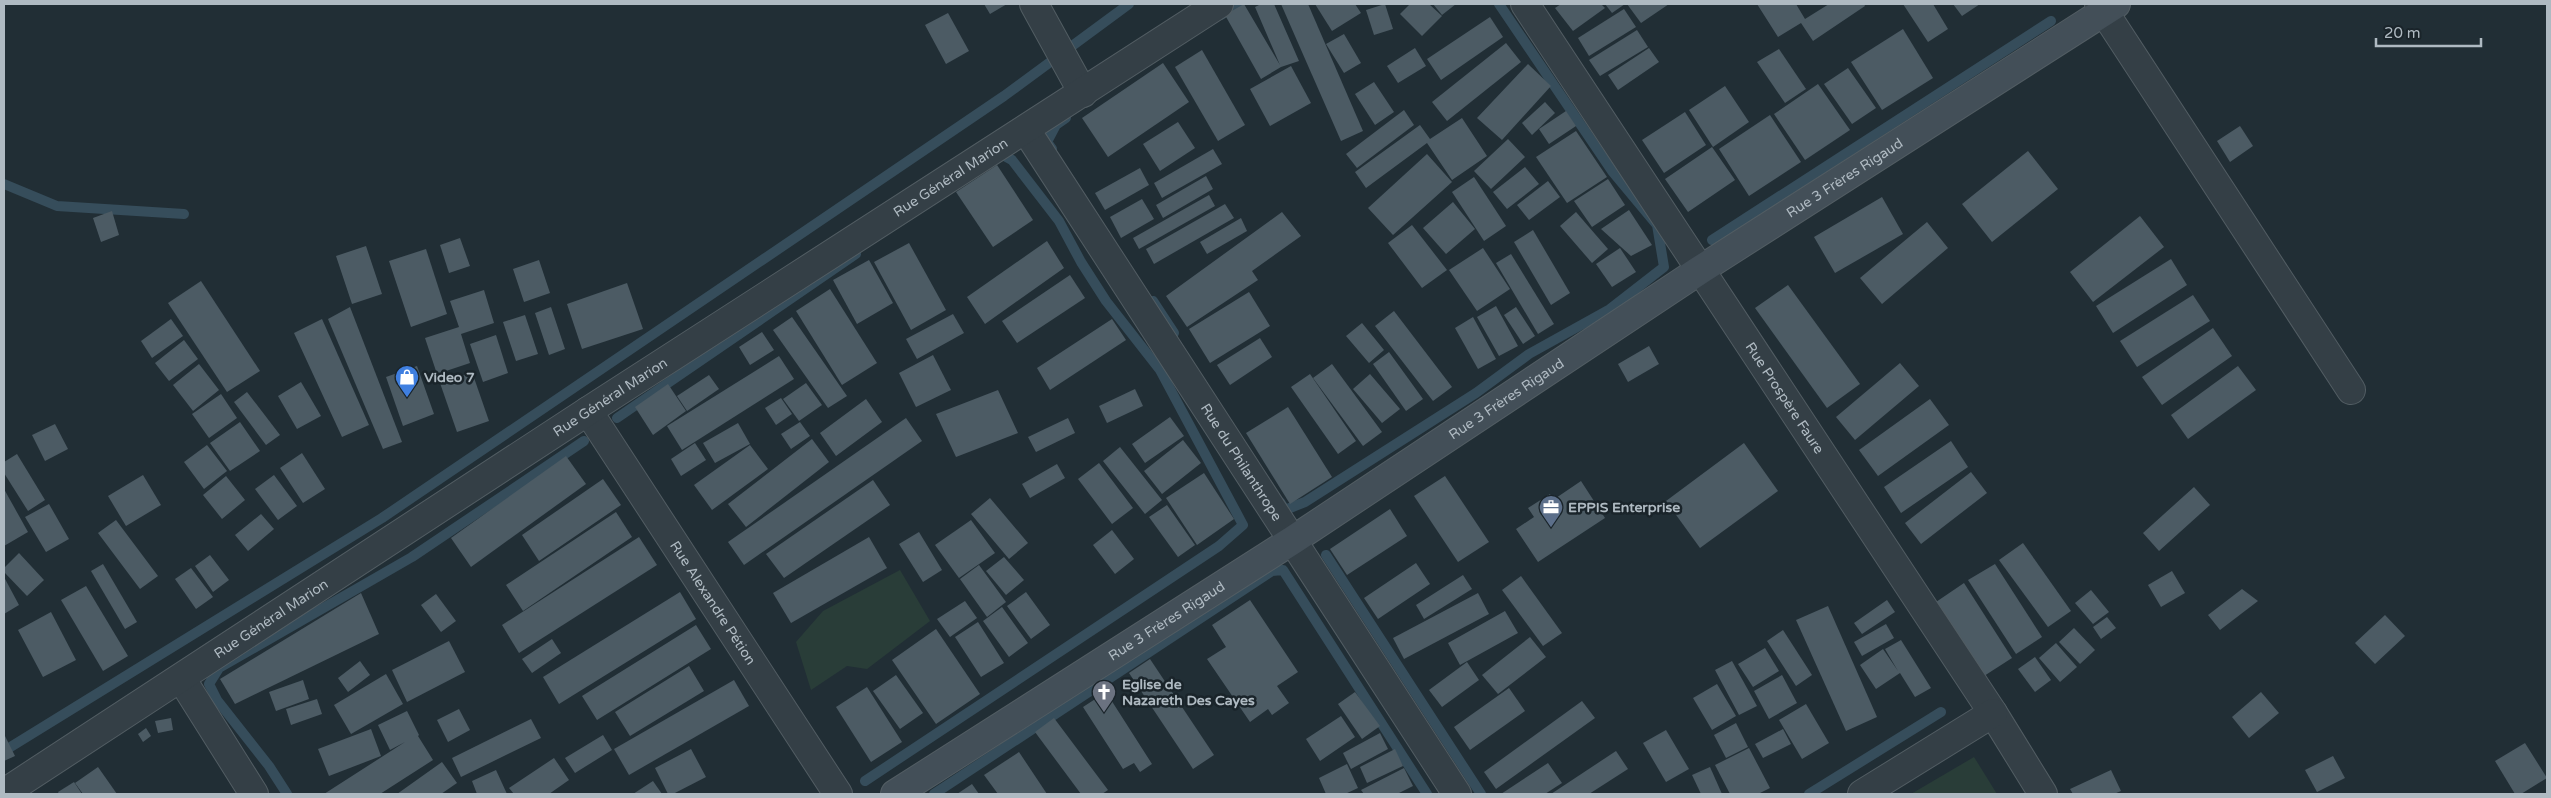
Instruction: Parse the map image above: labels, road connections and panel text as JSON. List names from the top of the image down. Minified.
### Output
{"streets":{"street":["Rue 3 Frères Rigaud","Rue Général Marion","Rue Prospère Faure","Rue du Philanthrope","Rue Alexandre Pétion"]},"crossings":[["Rue 3 Frères Rigaud","Rue Prospère Faure"],["Rue 3 Frères Rigaud","Rue du Philanthrope"],["Rue Général Marion","Rue du Philanthrope"],["Rue Général Marion","Rue Alexandre Pétion"]],"places":{"shop":["Video 7"],"office":["EPPIS Enterprise"],"church":["Eglise de Nazareth Des Cayes"]},"scale_bar":"20 m"}
